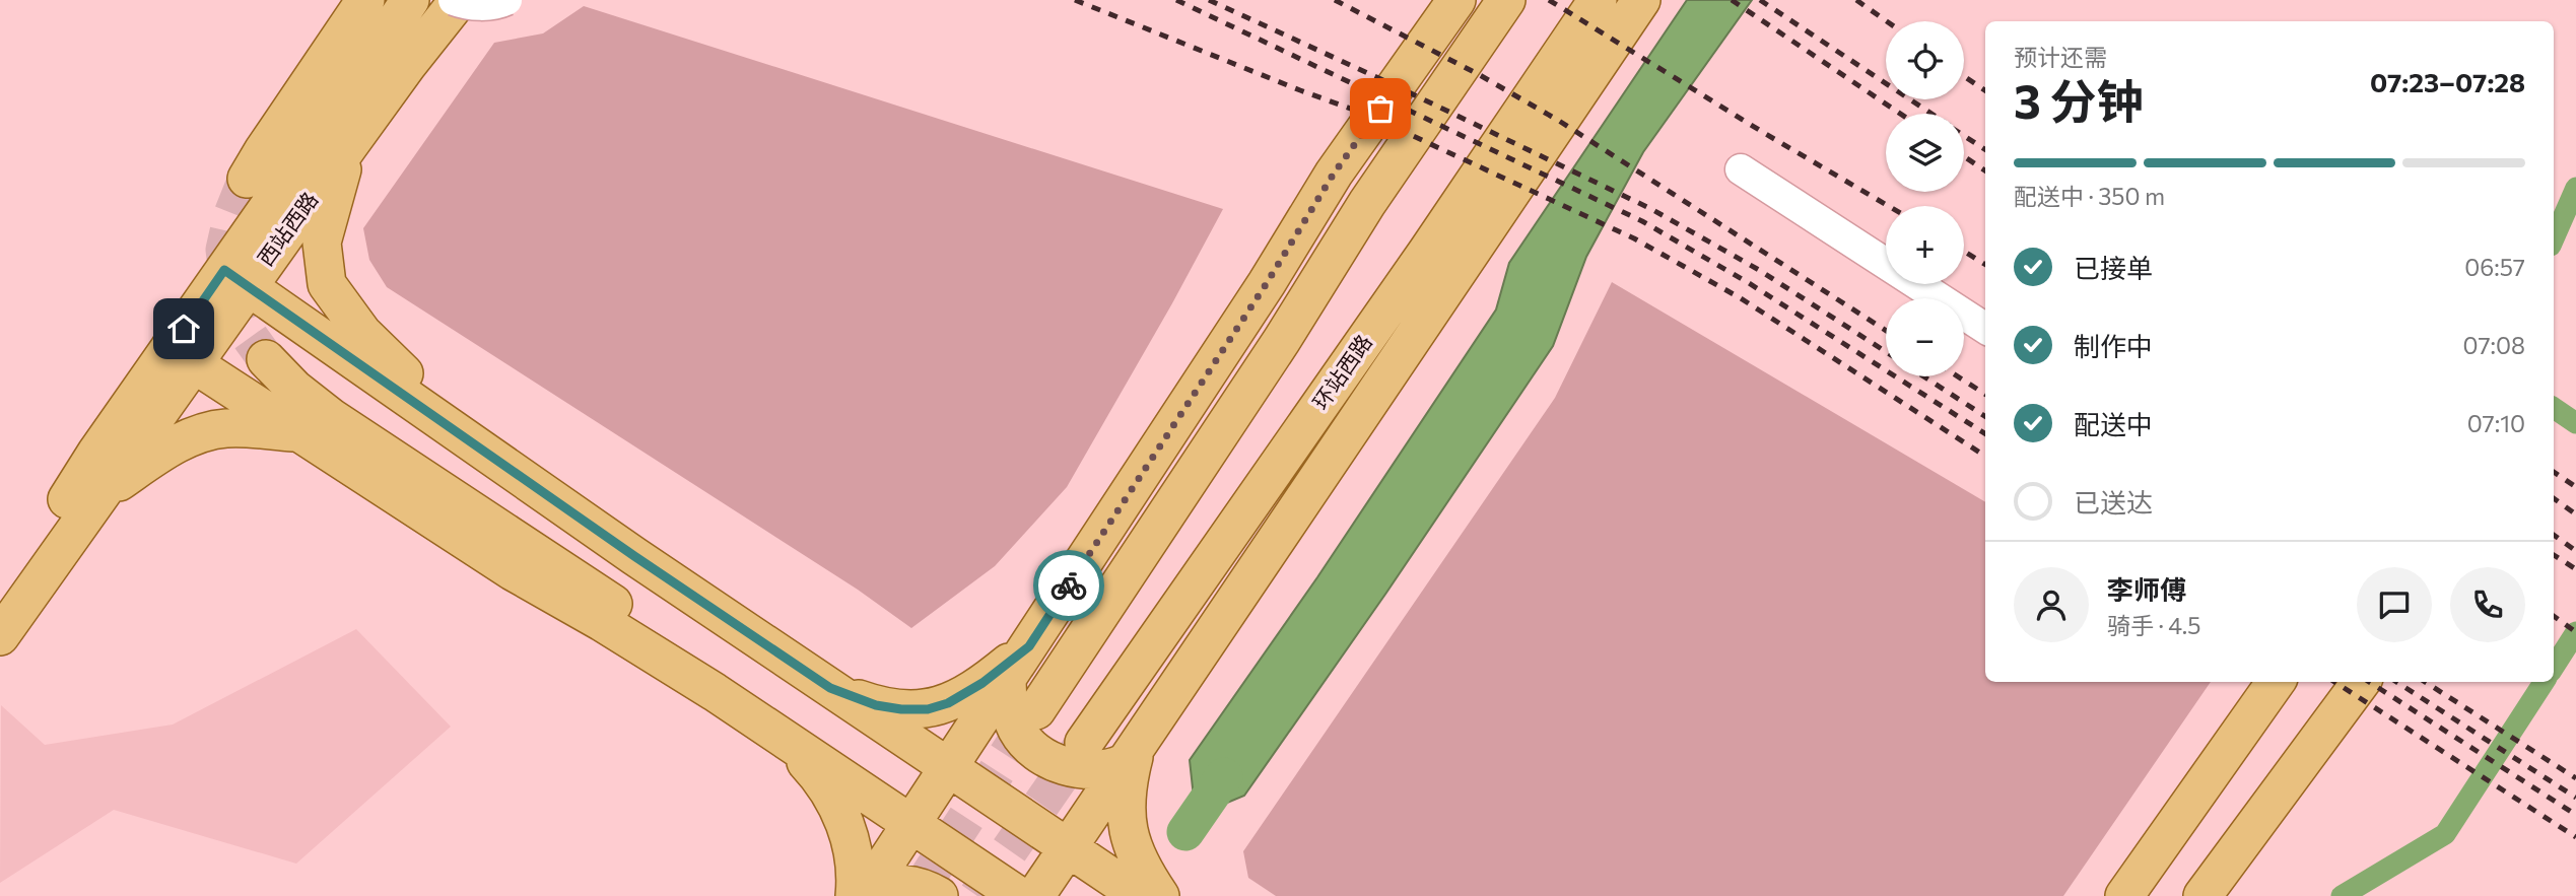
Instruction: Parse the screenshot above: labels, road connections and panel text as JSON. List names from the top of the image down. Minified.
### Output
{"streets":{"main road":["西站西路","环站西路"]},"page":{"map_buttons":["+","−"],"heading":["3 分钟","预计还需","07:23–07:28"],"panel":["李师傅","骑手 · 4.5"],"bar":"配送中 · 350 m","list":[["已接单","06:57"],["制作中","07:08"],["配送中","07:10"],"已送达"]}}
